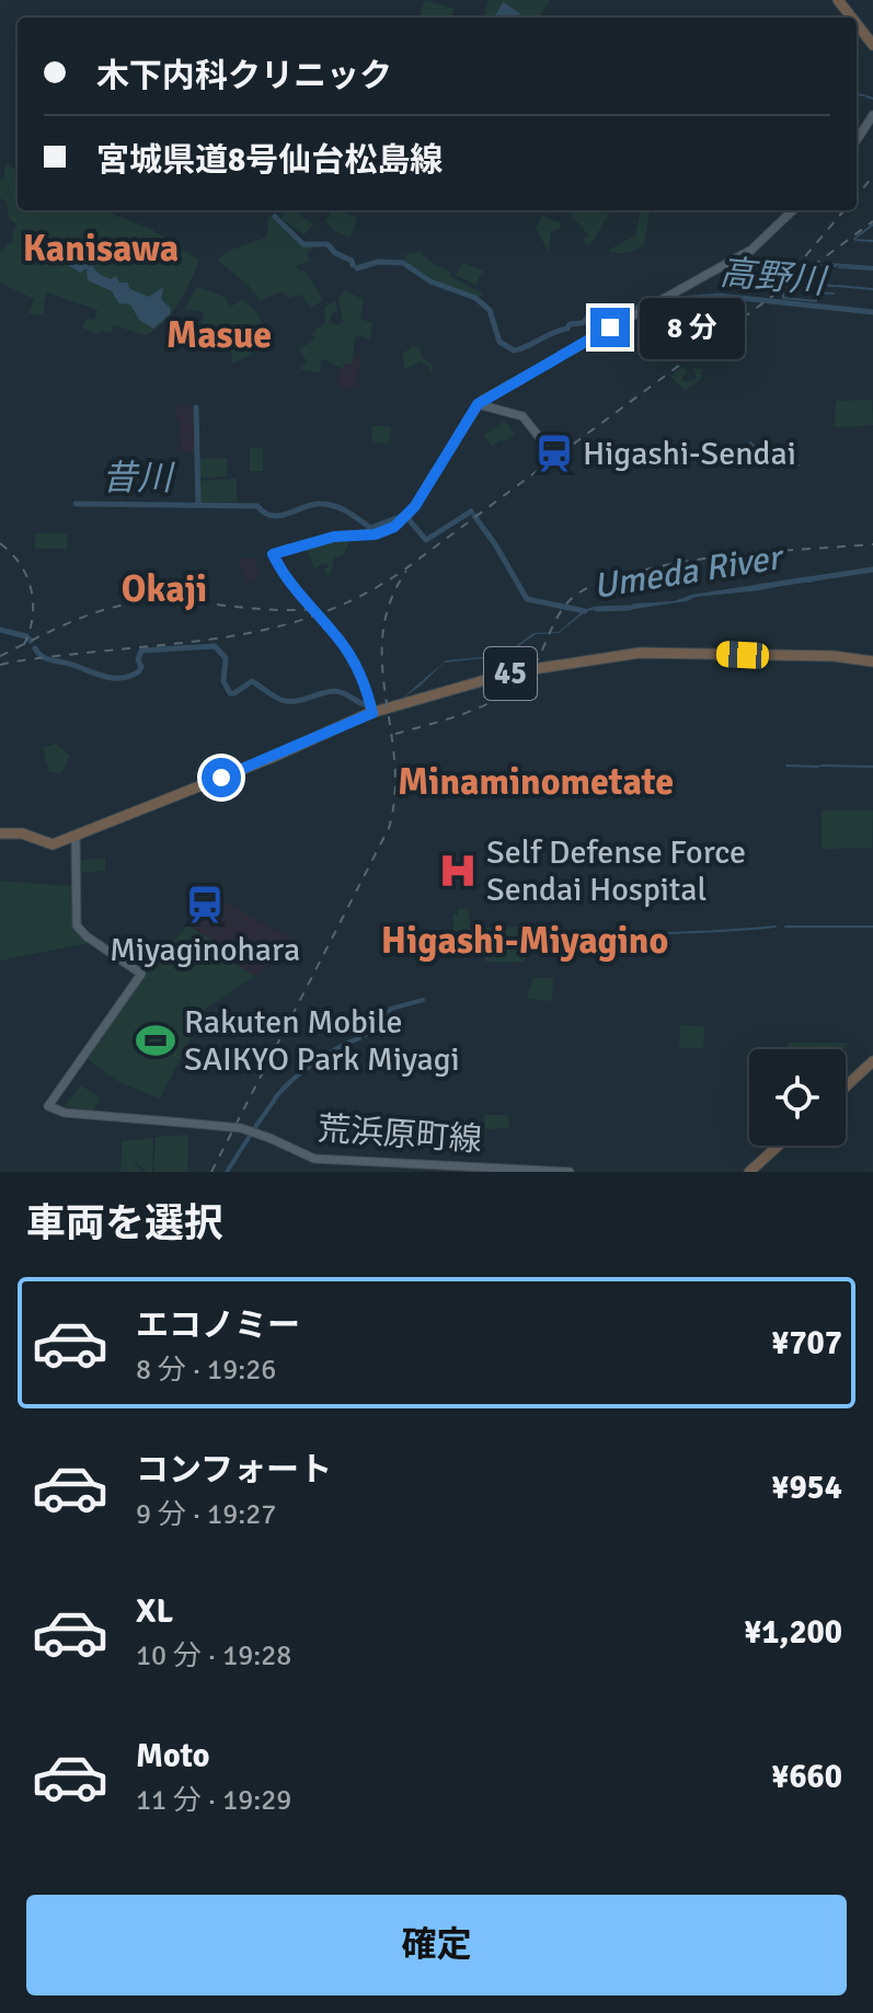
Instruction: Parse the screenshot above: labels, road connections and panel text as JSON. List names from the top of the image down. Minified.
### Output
{"streets":{"highway":["45"],"main road":["荒浜原町線"]},"crossings":[["45","荒浜原町線"]],"districts":["Kanisawa","Masue","Okaji","Minaminometate","Higashi-Miyagino"],"water":["高野川","昔川","Umeda River"],"places":{"station":["Higashi-Sendai","Miyaginohara"],"hospital":["Self Defense Force Sendai Hospital"],"sports":["Rakuten Mobile SAIKYO Park Miyagi"]},"page":{"banner":["木下内科クリニック","宮城県道8号仙台松島線"],"bubble":"8 分","heading":"車両を選択","list":[{"name":"エコノミー","note":"8 分 · 19:26","value":"¥707"},{"name":"コンフォート","note":"9 分 · 19:27","value":"¥954"},{"name":"XL","note":"10 分 · 19:28","value":"¥1,200"},{"name":"Moto","note":"11 分 · 19:29","value":"¥660"}],"buttons":"確定"}}
